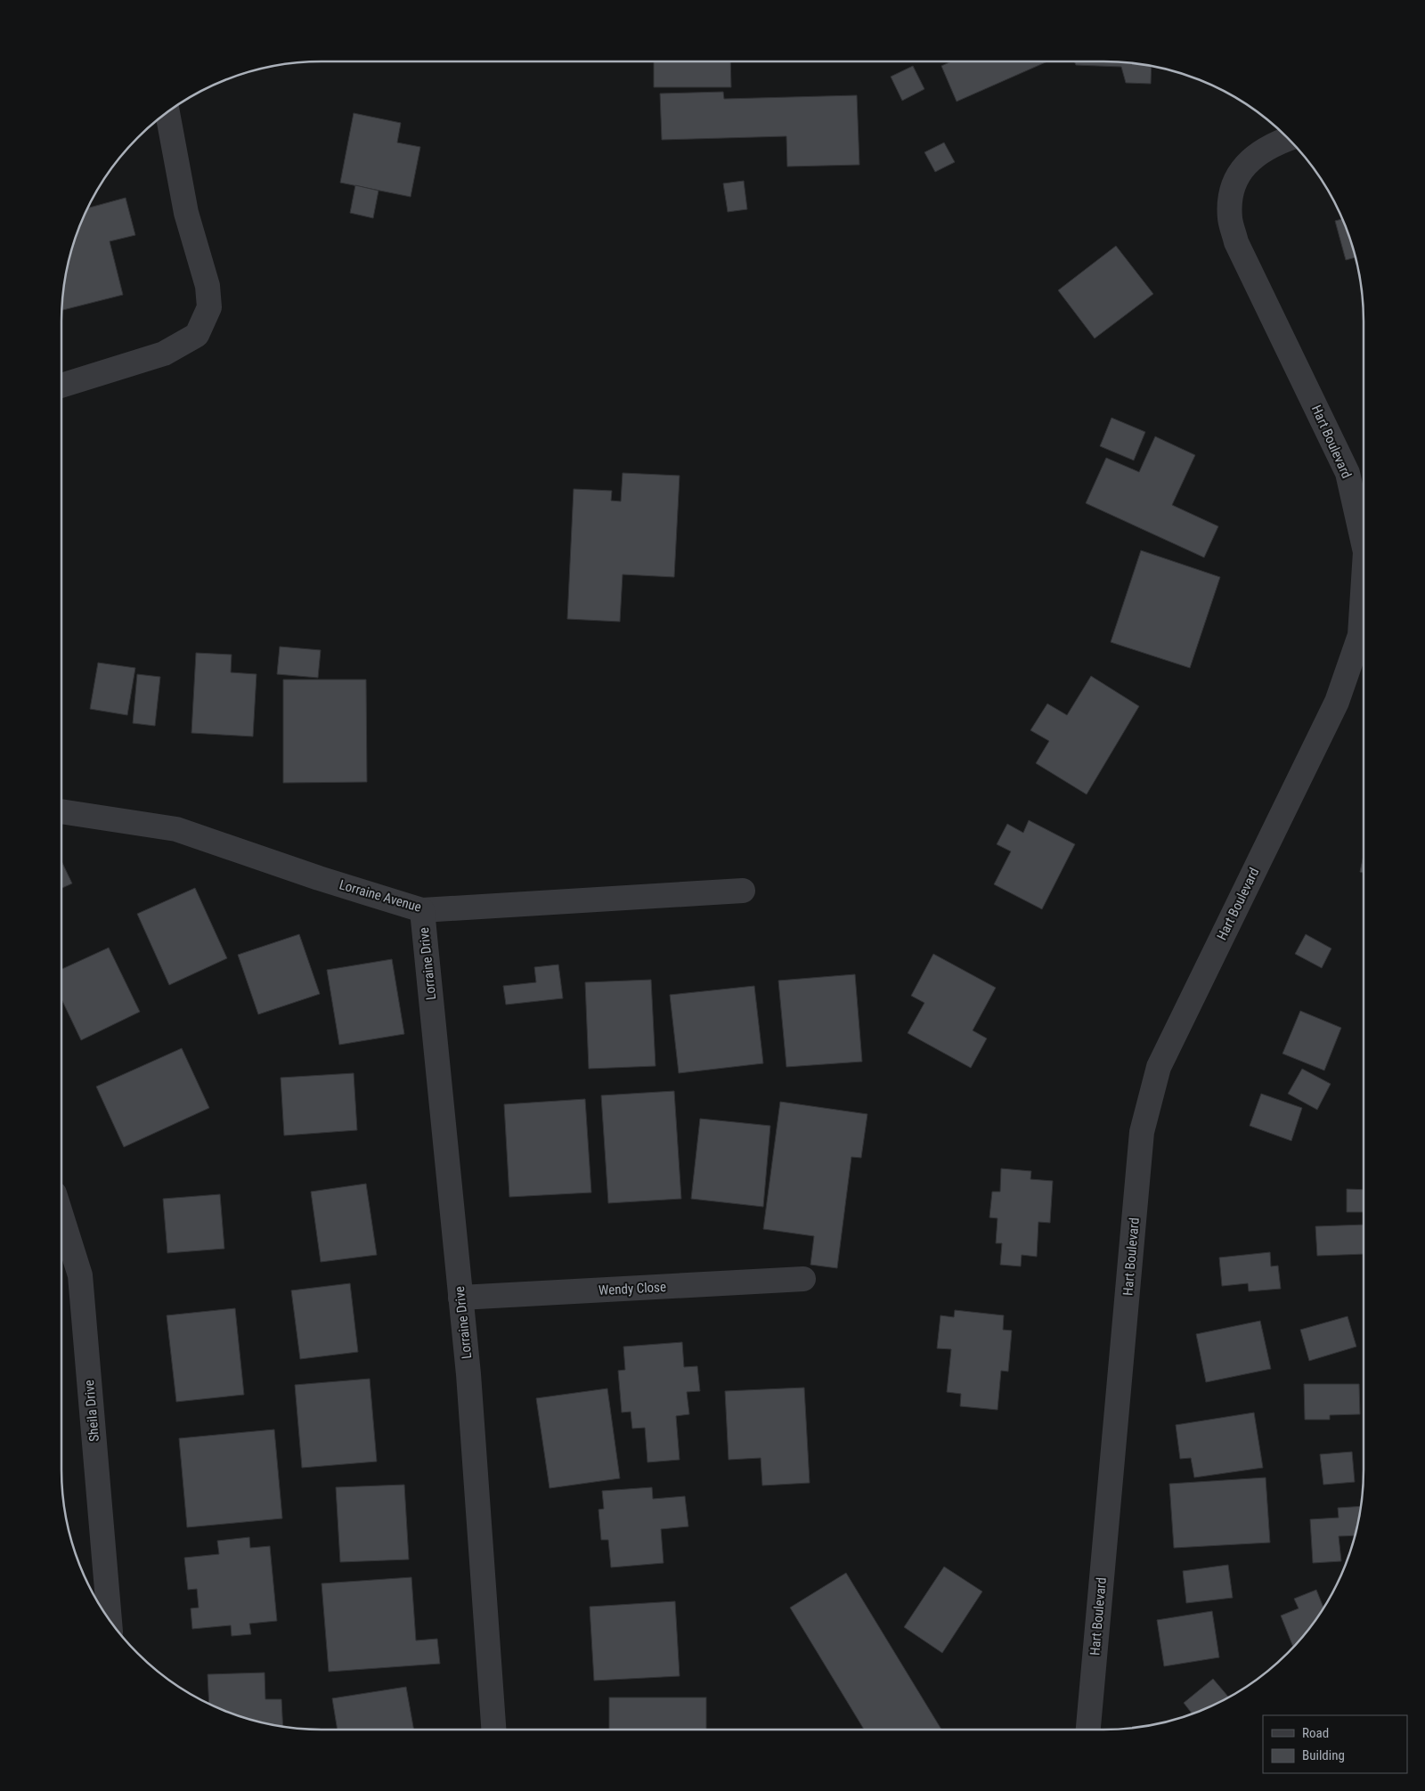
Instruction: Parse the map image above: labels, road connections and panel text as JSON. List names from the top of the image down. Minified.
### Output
{"streets":{"street":["Hart Boulevard","Lorraine Avenue","Lorraine Drive","Wendy Close","Sheila Drive"]},"crossings":[["Lorraine Avenue","Lorraine Drive"],["Lorraine Drive","Wendy Close"]],"legend":["Road","Building"]}
